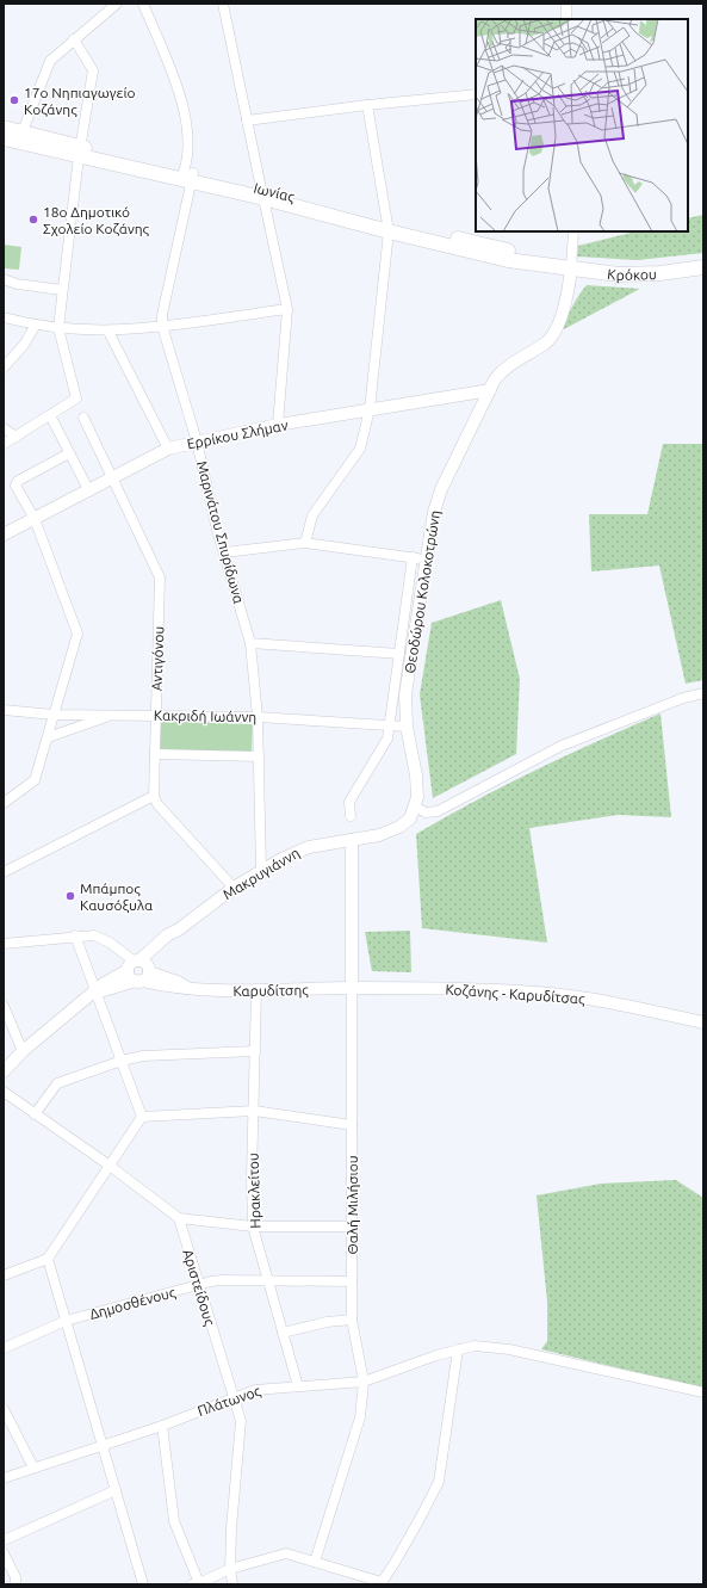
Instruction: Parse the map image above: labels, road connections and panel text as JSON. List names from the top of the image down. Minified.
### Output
{"streets":{"main road":["Ιωνίας","Κρόκου"],"street":["Ερρίκου Σλήμαν","Μαρινάτου Σπυρίδωνα","Θεοδώρου Κολοκοτρώνη","Αντιγόνου","Κακριδή Ιωάννη","Μακρυγιάννη","Καρυδίτσης","Κοζάνης - Καρυδίτσας","Ηρακλείτου","Θαλή Μιλήσιου","Αριστείδους","Δημοσθένους","Πλάτωνος"]},"crossings":[["Ιωνίας","Κρόκου"],["Ιωνίας","Μαρινάτου Σπυρίδωνα"],["Ιωνίας","Θεοδώρου Κολοκοτρώνη"],["Κρόκου","Θεοδώρου Κολοκοτρώνη"],["Ερρίκου Σλήμαν","Μαρινάτου Σπυρίδωνα"],["Ερρίκου Σλήμαν","Θεοδώρου Κολοκοτρώνη"],["Ερρίκου Σλήμαν","Αντιγόνου"],["Μαρινάτου Σπυρίδωνα","Κακριδή Ιωάννη"],["Μαρινάτου Σπυρίδωνα","Μακρυγιάννη"],["Θεοδώρου Κολοκοτρώνη","Κακριδή Ιωάννη"],["Αντιγόνου","Κακριδή Ιωάννη"],["Μακρυγιάννη","Καρυδίτσης"],["Μακρυγιάννη","Θαλή Μιλήσιου"],["Καρυδίτσης","Κοζάνης - Καρυδίτσας"],["Καρυδίτσης","Ηρακλείτου"],["Καρυδίτσης","Θαλή Μιλήσιου"],["Κοζάνης - Καρυδίτσας","Θαλή Μιλήσιου"],["Ηρακλείτου","Δημοσθένους"],["Ηρακλείτου","Πλάτωνος"],["Θαλή Μιλήσιου","Δημοσθένους"],["Θαλή Μιλήσιου","Πλάτωνος"],["Αριστείδους","Δημοσθένους"],["Αριστείδους","Πλάτωνος"]],"places":["17ο Νηπιαγωγείο Κοζάνης","18ο Δημοτικό Σχολείο Κοζάνης","Μπάμπος Καυσόξυλα"]}
